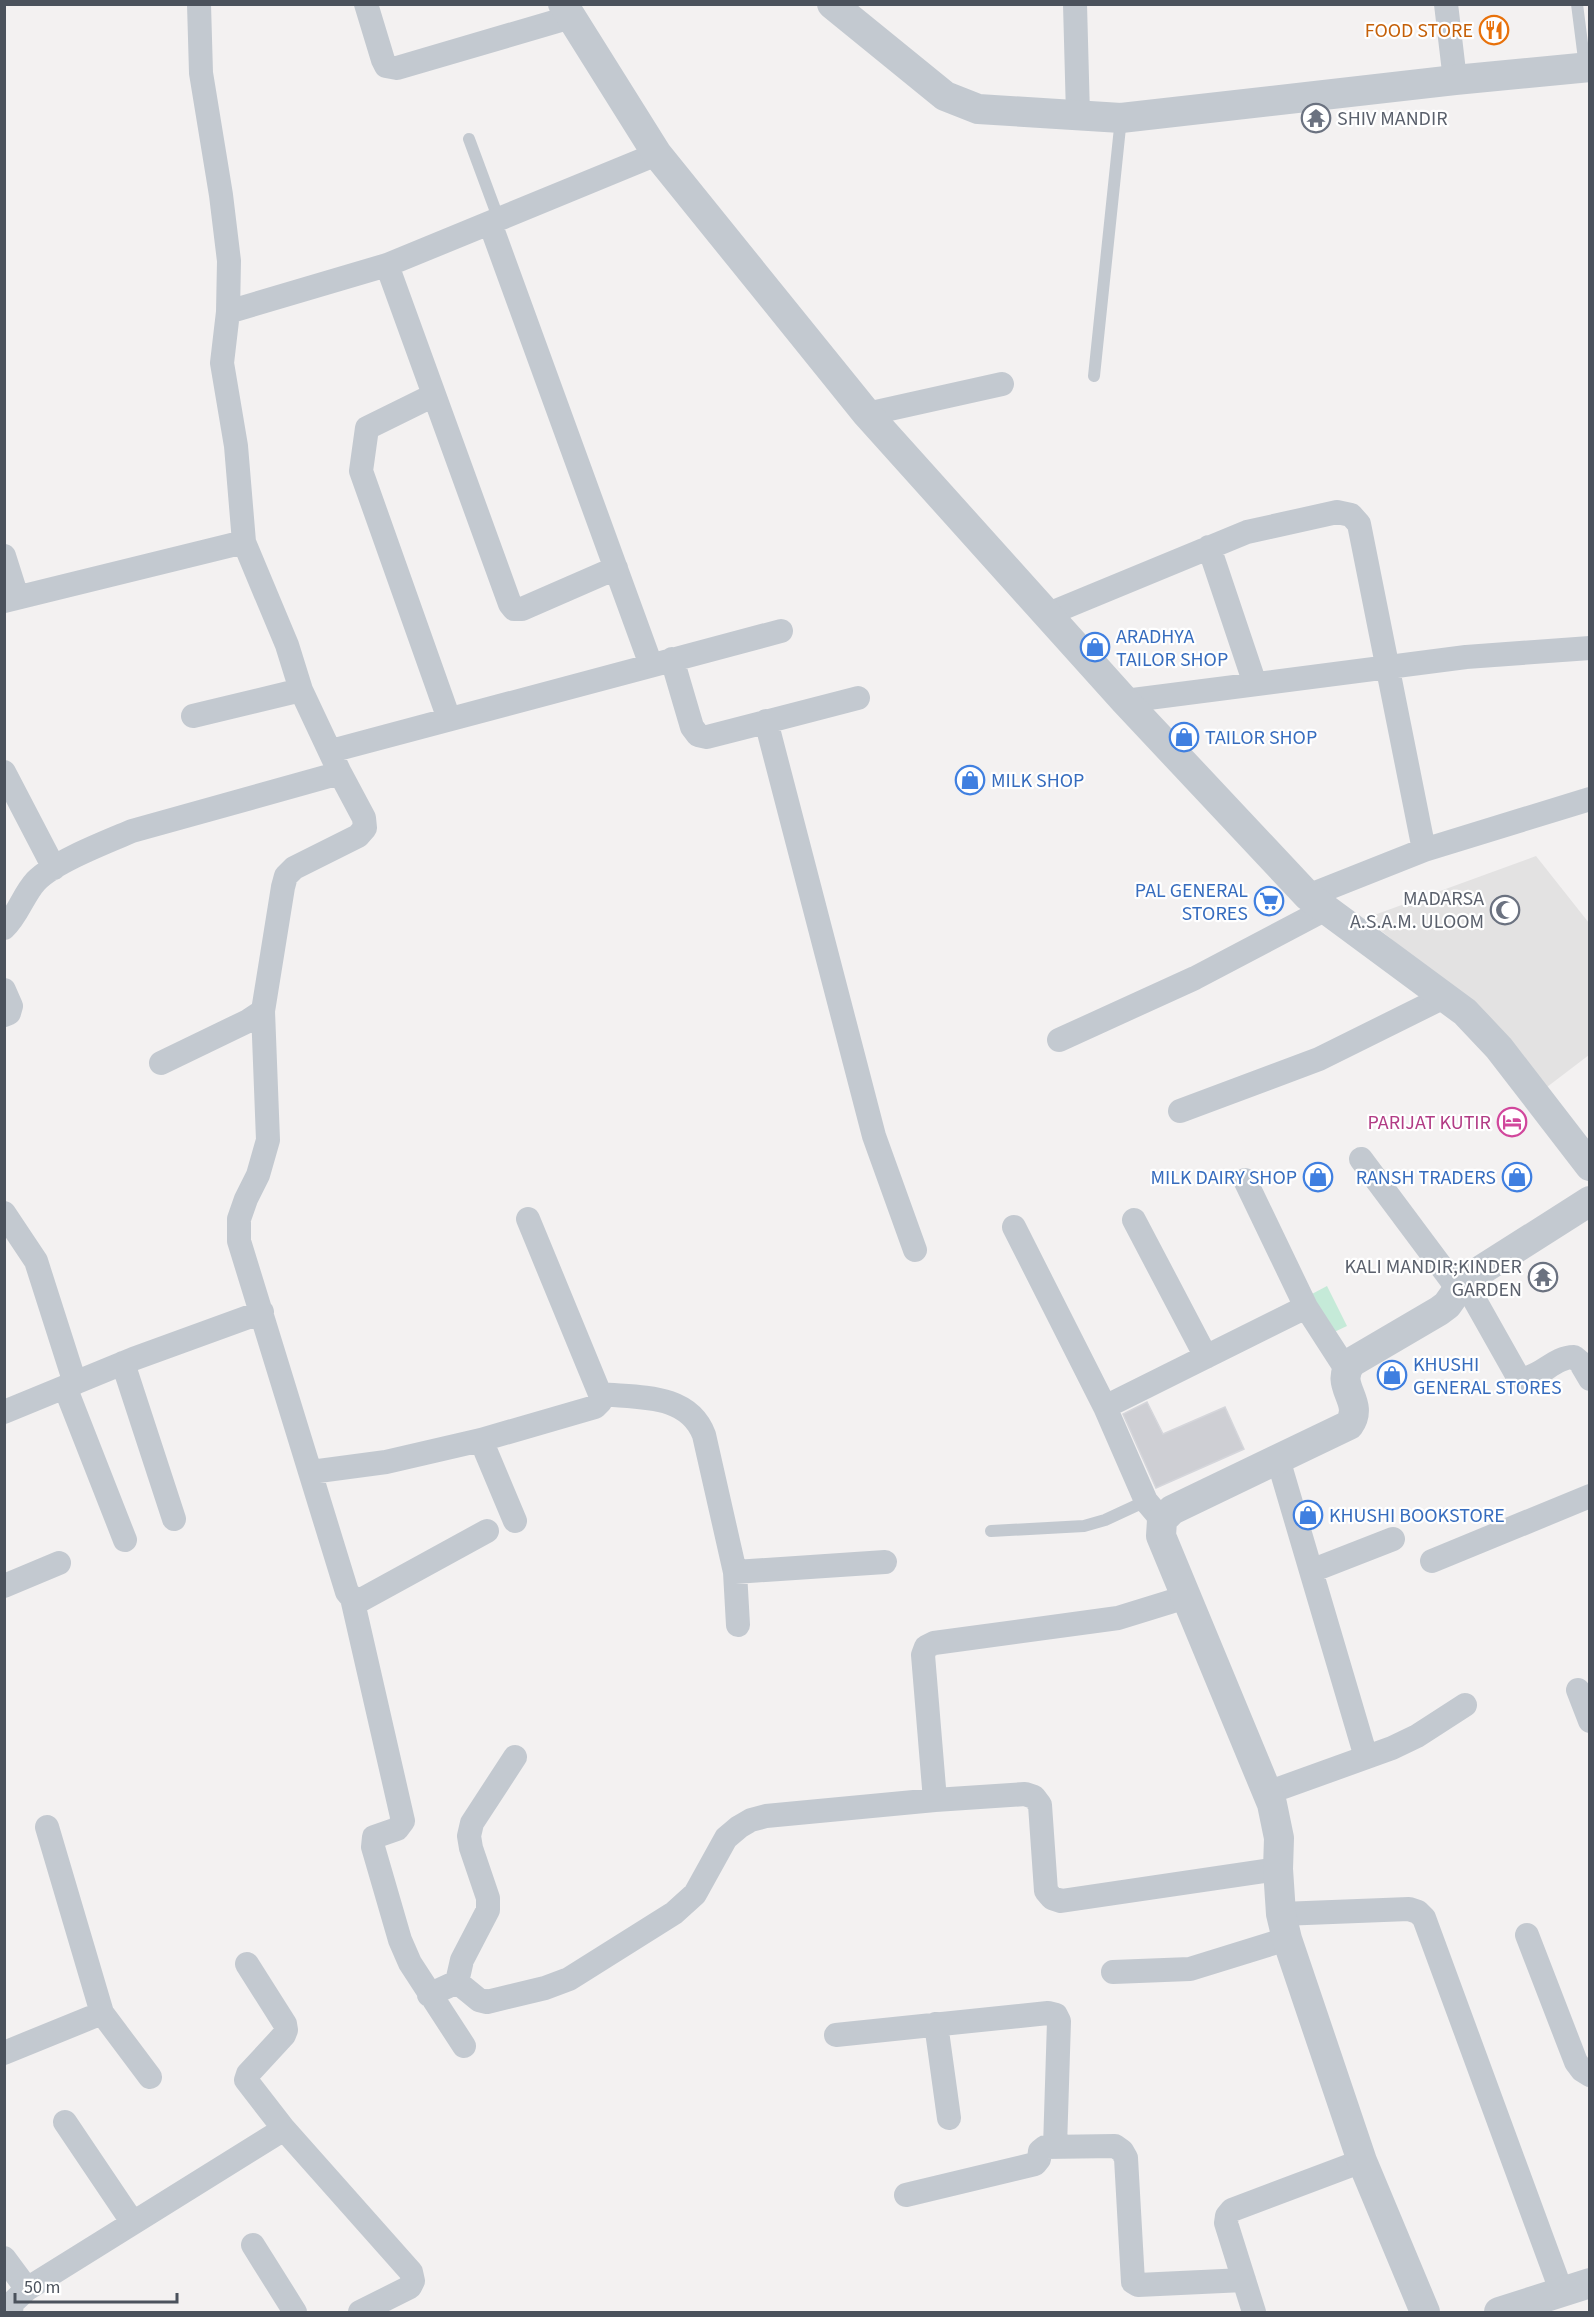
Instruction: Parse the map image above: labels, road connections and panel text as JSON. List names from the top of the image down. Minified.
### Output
{"places":{"restaurant":["FOOD STORE"],"temple":["SHIV MANDIR","KALI MANDIR;KINDER GARDEN"],"shop":["ARADHYA TAILOR SHOP","TAILOR SHOP","MILK SHOP","MILK DAIRY SHOP","RANSH TRADERS","KHUSHI GENERAL STORES","KHUSHI BOOKSTORE"],"supermarket":["PAL GENERAL STORES"],"mosque":["MADARSA A.S.A.M. ULOOM"],"hotel":["PARIJAT KUTIR"]},"scale_bar":"50 m"}
